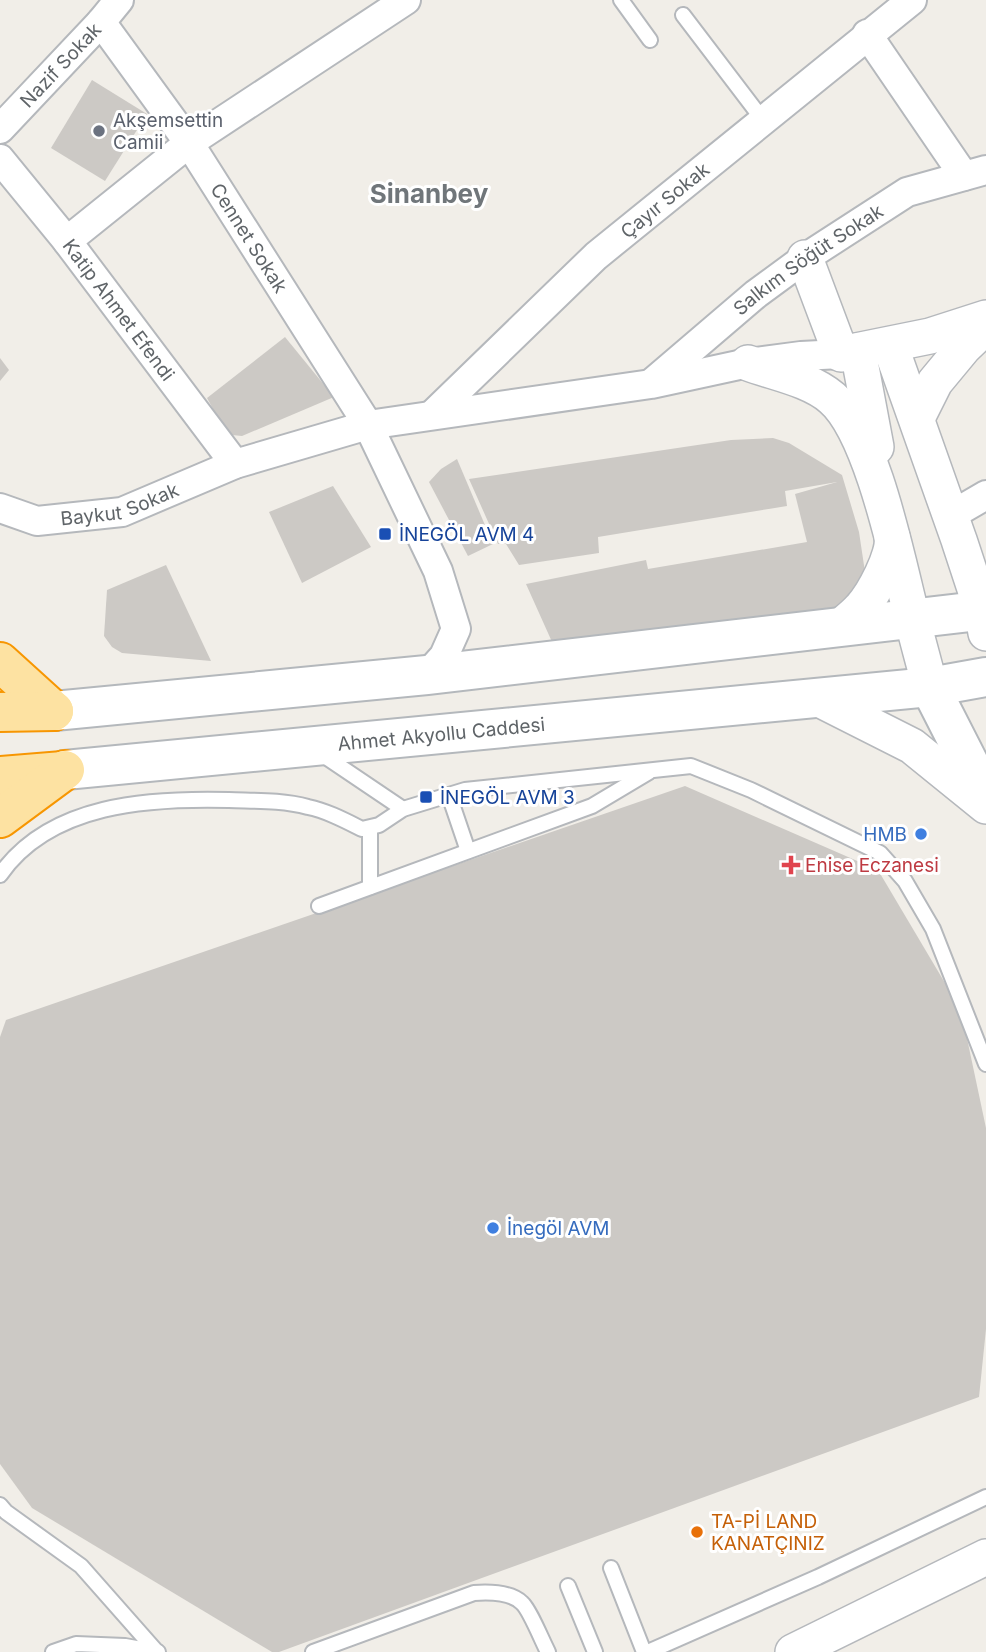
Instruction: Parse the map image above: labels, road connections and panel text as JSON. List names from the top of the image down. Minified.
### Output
{"streets":{"main road":["Ahmet Akyollu Caddesi"],"street":["Nazif Sokak","Çayır Sokak","Cennet Sokak","Salkım Söğüt Sokak","Katip Ahmet Efendi","Baykut Sokak"]},"crossings":[["Nazif Sokak","Cennet Sokak"],["Çayır Sokak","Baykut Sokak"],["Cennet Sokak","Baykut Sokak"],["Salkım Söğüt Sokak","Baykut Sokak"],["Katip Ahmet Efendi","Baykut Sokak"]],"districts":["Sinanbey"],"places":{"other":["Akşemsettin Camii","HMB","İnegöl AVM","TA-Pİ LAND KANATÇINIZ"],"transit":["İNEGÖL AVM 4","İNEGÖL AVM 3"],"health":["Enise Eczanesi"]}}
